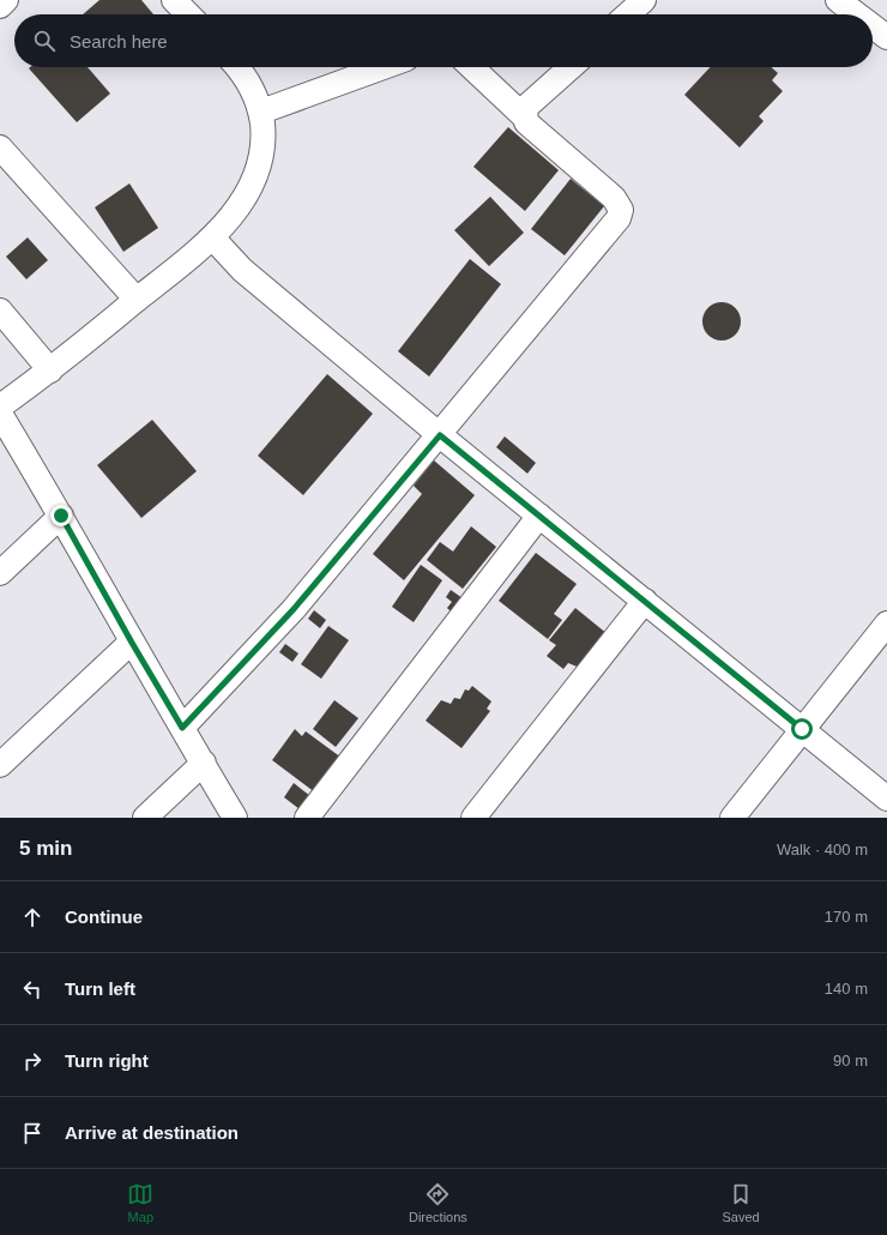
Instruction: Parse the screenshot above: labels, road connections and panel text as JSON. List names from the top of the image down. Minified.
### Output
{"page":{"search":"Search here","heading":["5 min","Walk · 400 m"],"list":[["Continue","170 m"],["Turn left","140 m"],["Turn right","90 m"],"Arrive at destination"],"nav":["Map","Directions","Saved"]}}
